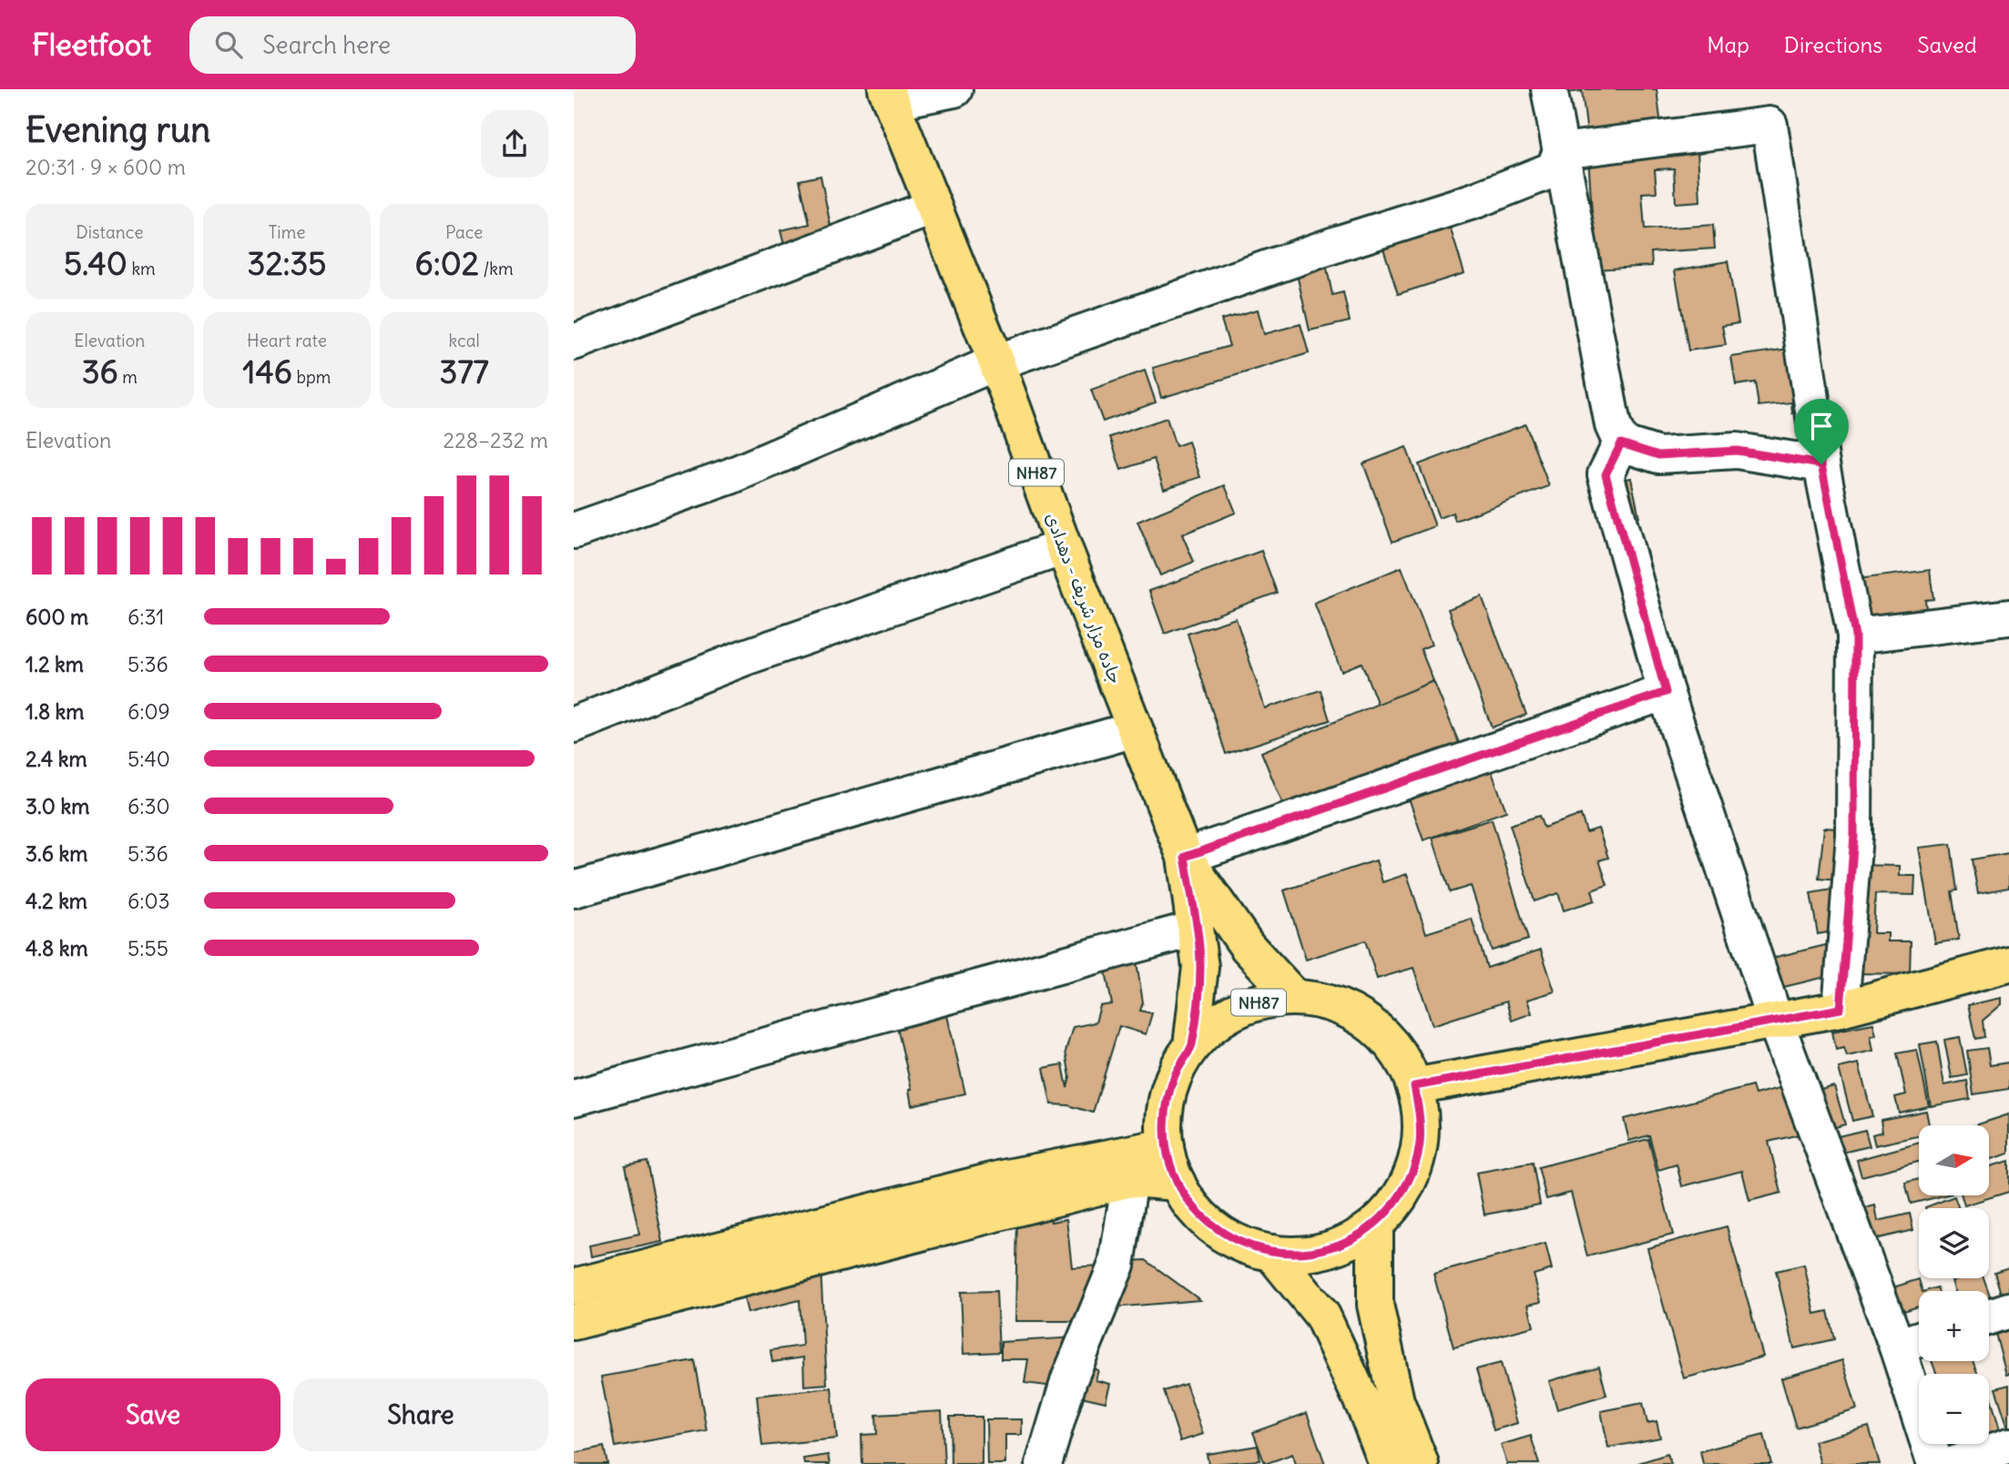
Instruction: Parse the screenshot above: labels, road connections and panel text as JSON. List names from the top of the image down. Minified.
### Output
{"streets":{"main road":["NH87","جاده مزار شریف - دهدادی"]},"crossings":[["NH87","جاده مزار شریف - دهدادی"]],"north":"right","page":{"header":"Fleetfoot","search":"Search here","nav":["Map","Directions","Saved"],"heading":["Evening run","20:31 · 9 × 600 m"],"stats":[["Distance","5.40 km"],["Time","32:35"],["Pace","6:02 /km"],["Elevation","36 m"],["Heart rate","146 bpm"],["kcal","377"]],"chart":["Elevation","228–232 m"],"list":[{"name":"600 m","note":"6:31"},{"name":"1.2 km","note":"5:36"},{"name":"1.8 km","note":"6:09"},{"name":"2.4 km","note":"5:40"},{"name":"3.0 km","note":"6:30"},{"name":"3.6 km","note":"5:36"},{"name":"4.2 km","note":"6:03"},{"name":"4.8 km","note":"5:55"}],"map_buttons":["+","−"],"buttons":["Save","Share"]}}
